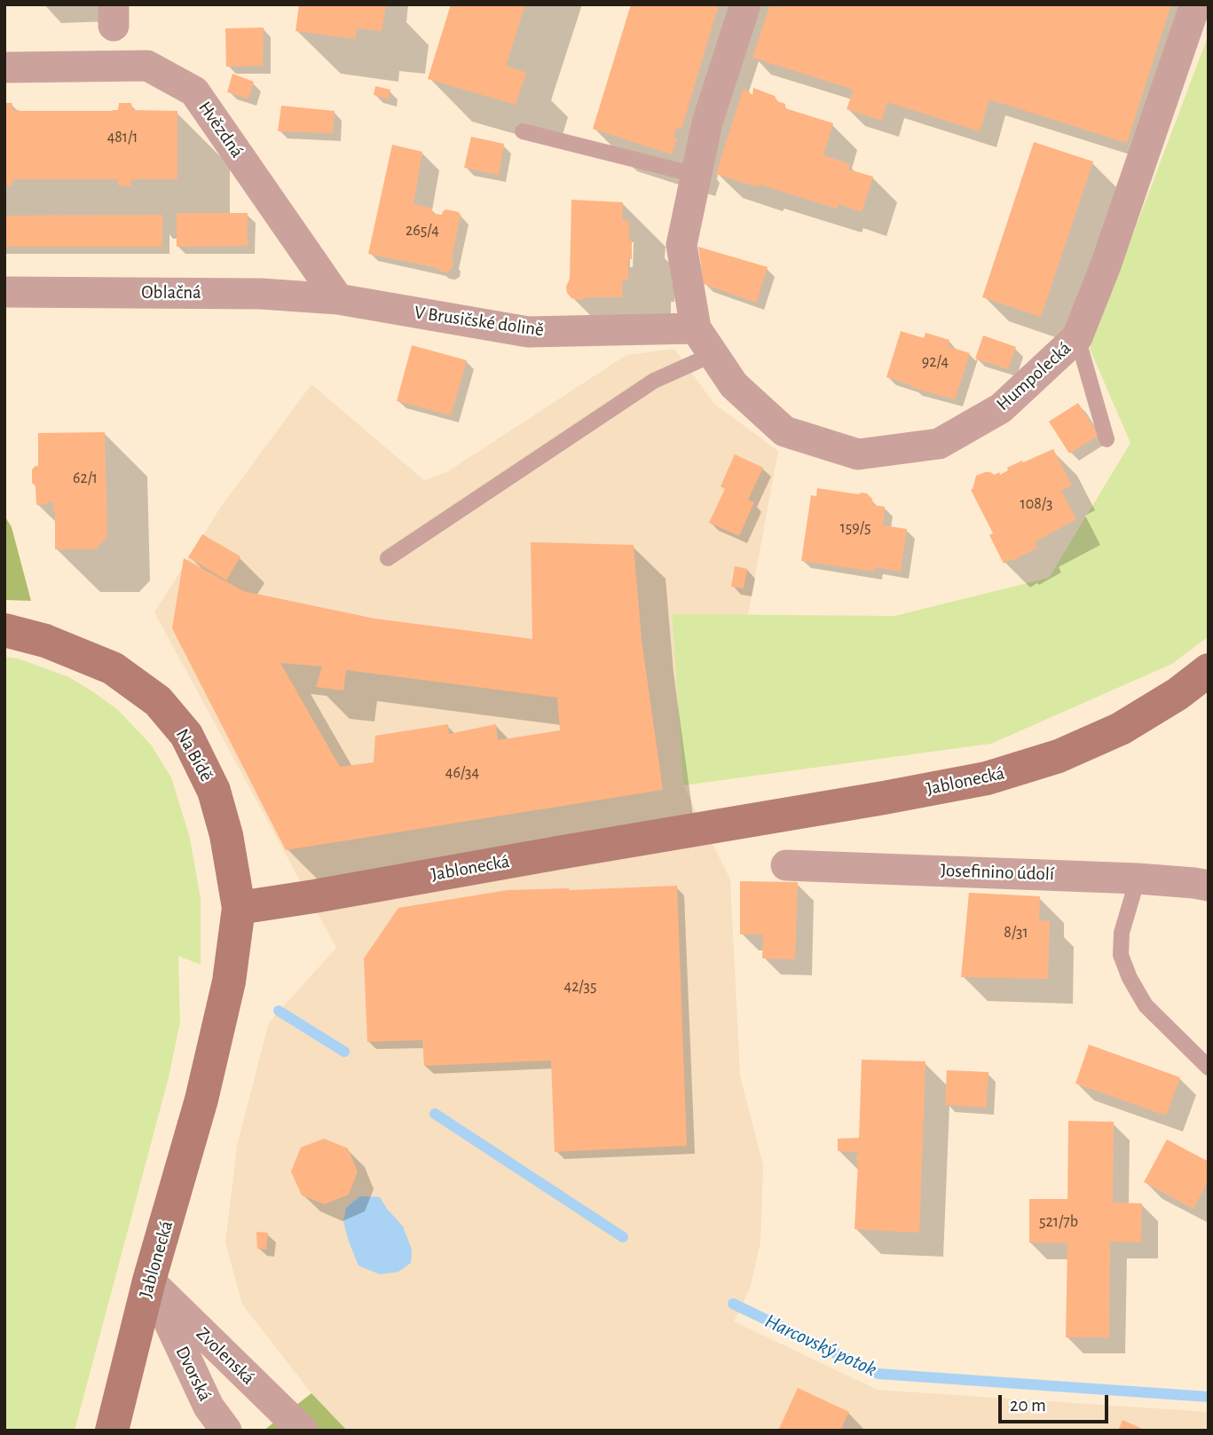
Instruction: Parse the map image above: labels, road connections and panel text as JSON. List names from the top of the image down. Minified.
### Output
{"streets":{"main road":["Na Bídě","Jablonecká"],"street":["Hvězdná","Oblačná","V Brusičské dolině","Humpolecká","Josefinino údolí","Zvolenská","Dvorská"]},"crossings":[["Hvězdná","Oblačná"],["Hvězdná","V Brusičské dolině"],["Oblačná","V Brusičské dolině"],["V Brusičské dolině","Humpolecká"],["Na Bídě","Jablonecká"],["Jablonecká","Zvolenská"],["Jablonecká","Dvorská"],["Zvolenská","Dvorská"]],"water":["Harcovský potok"],"house_numbers":["481/1","265/4","92/4","62/1","108/3","159/5","46/34","8/31","42/35","521/7b"],"scale_bar":"20 m"}
